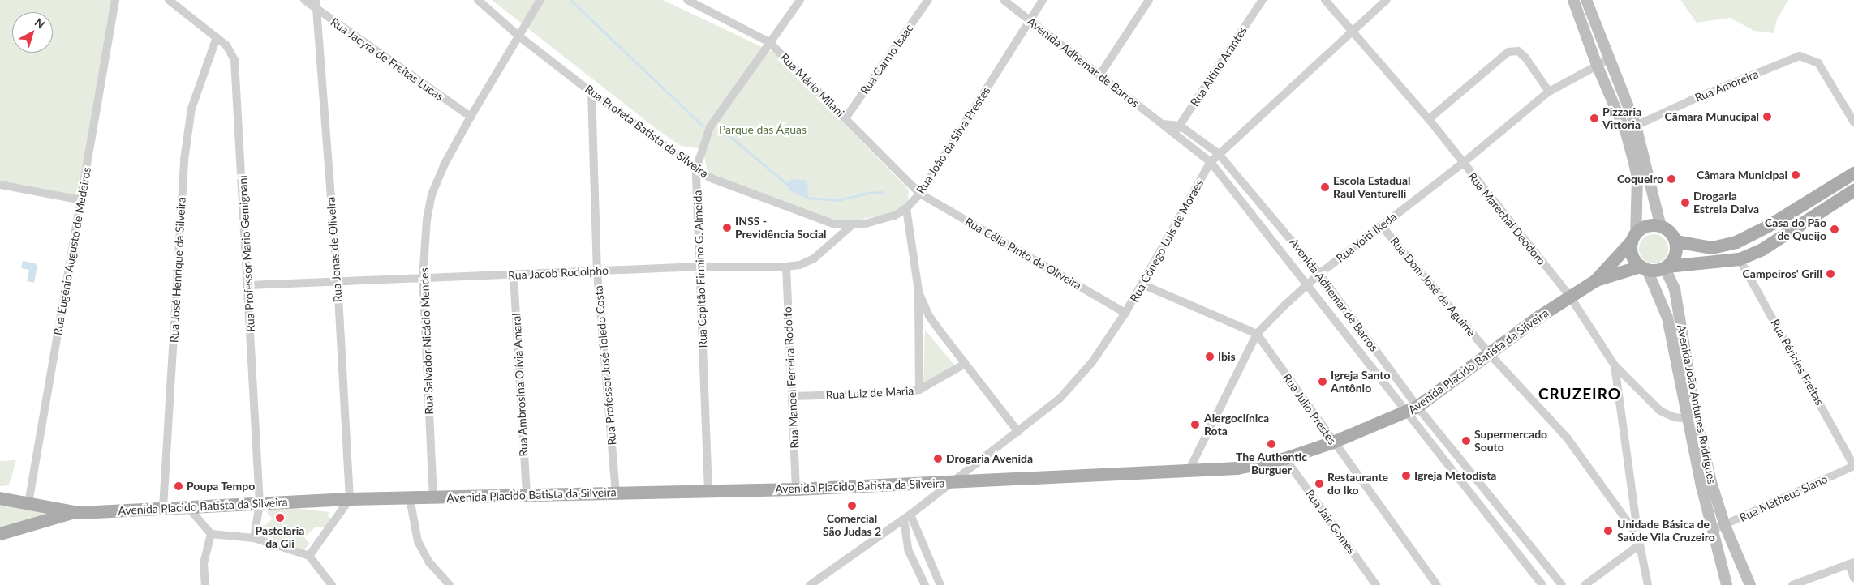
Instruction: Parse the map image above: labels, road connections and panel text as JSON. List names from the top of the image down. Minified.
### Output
{"streets":{"main road":["Avenida Placido Batista da Silveira"],"street":["Rua Jacyra de Freitas Lucas","Rua Carmo Isaac","Avenida Adhemar de Barros","Rua Altino Arantes","Rua Mário Milani","Rua Amoreira","Rua Profeta Batista da Silveira","Rua João da Silva Prestes","Rua Marechal Deodoro","Rua Yoiti Ikeda","Rua Cônego Luis de Moraes","Rua Jonas de Oliveira","Rua Eugênio Augusto de Medeiros","Rua Professor Mario Gemignani","Rua Célia Pinto de Oliveira","Rua Capitão Firmino G. Almeida","Rua José Henrique da Silveira","Rua Jacob Rodolpho","Rua Dom José de Aguirre","Rua Salvador Nicácio Mendes","Rua Péricles Freitas","Rua Professor José Toledo Costa","Rua Manoel Ferreira Rodolfo","Rua Ambrosina Olívia Amaral","Rua Luiz de Maria","Avenida João Antunes Rodrigues","Rua Julio Prestes","Rua Matheus Siano","Rua Jair Gomes"]},"crossings":[["Rua Jacyra de Freitas Lucas","Rua Jonas de Oliveira"],["Rua Jacyra de Freitas Lucas","Rua Salvador Nicácio Mendes"],["Rua Carmo Isaac","Rua Mário Milani"],["Avenida Adhemar de Barros","Rua Altino Arantes"],["Avenida Adhemar de Barros","Rua João da Silva Prestes"],["Avenida Adhemar de Barros","Rua Yoiti Ikeda"],["Avenida Adhemar de Barros","Rua Cônego Luis de Moraes"],["Avenida Adhemar de Barros","Avenida Placido Batista da Silveira"],["Rua Mário Milani","Rua João da Silva Prestes"],["Rua Mário Milani","Rua Célia Pinto de Oliveira"],["Rua Mário Milani","Rua Capitão Firmino G. Almeida"],["Rua Profeta Batista da Silveira","Rua João da Silva Prestes"],["Rua Profeta Batista da Silveira","Rua Capitão Firmino G. Almeida"],["Rua Profeta Batista da Silveira","Rua Jacob Rodolpho"],["Rua Profeta Batista da Silveira","Rua Salvador Nicácio Mendes"],["Rua Profeta Batista da Silveira","Rua Professor José Toledo Costa"],["Rua João da Silva Prestes","Rua Célia Pinto de Oliveira"],["Rua Marechal Deodoro","Rua Yoiti Ikeda"],["Rua Marechal Deodoro","Rua Cônego Luis de Moraes"],["Rua Marechal Deodoro","Avenida Placido Batista da Silveira"],["Rua Marechal Deodoro","Avenida João Antunes Rodrigues"],["Rua Yoiti Ikeda","Rua Dom José de Aguirre"],["Rua Yoiti Ikeda","Avenida Placido Batista da Silveira"],["Rua Yoiti Ikeda","Rua Julio Prestes"],["Rua Cônego Luis de Moraes","Rua Célia Pinto de Oliveira"],["Rua Cônego Luis de Moraes","Avenida Placido Batista da Silveira"],["Rua Jonas de Oliveira","Rua Jacob Rodolpho"],["Rua Jonas de Oliveira","Avenida Placido Batista da Silveira"],["Rua Eugênio Augusto de Medeiros","Avenida Placido Batista da Silveira"],["Rua Professor Mario Gemignani","Rua José Henrique da Silveira"],["Rua Professor Mario Gemignani","Rua Jacob Rodolpho"],["Rua Professor Mario Gemignani","Avenida Placido Batista da Silveira"],["Rua Capitão Firmino G. Almeida","Rua Jacob Rodolpho"],["Rua Capitão Firmino G. Almeida","Avenida Placido Batista da Silveira"],["Rua José Henrique da Silveira","Avenida Placido Batista da Silveira"],["Rua Jacob Rodolpho","Rua Salvador Nicácio Mendes"],["Rua Jacob Rodolpho","Rua Professor José Toledo Costa"],["Rua Jacob Rodolpho","Rua Manoel Ferreira Rodolfo"],["Rua Jacob Rodolpho","Rua Ambrosina Olívia Amaral"],["Rua Dom José de Aguirre","Avenida Placido Batista da Silveira"],["Rua Salvador Nicácio Mendes","Avenida Placido Batista da Silveira"],["Avenida Placido Batista da Silveira","Rua Professor José Toledo Costa"],["Avenida Placido Batista da Silveira","Rua Manoel Ferreira Rodolfo"],["Avenida Placido Batista da Silveira","Rua Ambrosina Olívia Amaral"],["Avenida Placido Batista da Silveira","Avenida João Antunes Rodrigues"],["Avenida Placido Batista da Silveira","Rua Julio Prestes"],["Avenida Placido Batista da Silveira","Rua Jair Gomes"],["Rua Péricles Freitas","Rua Matheus Siano"],["Rua Manoel Ferreira Rodolfo","Rua Luiz de Maria"],["Avenida João Antunes Rodrigues","Rua Matheus Siano"]],"districts":["CRUZEIRO"],"parks":["Parque das Águas"],"places":["Câmara Munucipal","Pizzaria Vittoria","Câmara Municipal","Coqueiro","Escola Estadual Raul Venturelli","Drogaria Estrela Dalva","INSS - Previdência Social","Casa do Pão de Queijo","Campeiros' Grill","Ibis","Igreja Santo Antônio","Alergoclínica Rota","Supermercado Souto","The Authentic Burguer","Drogaria Avenida","Igreja Metodista","Restaurante do Iko","Poupa Tempo","Comercial São Judas 2","Pastelaria da Gii","Unidade Básica de Saúde Vila Cruzeiro"],"north":"top right"}
